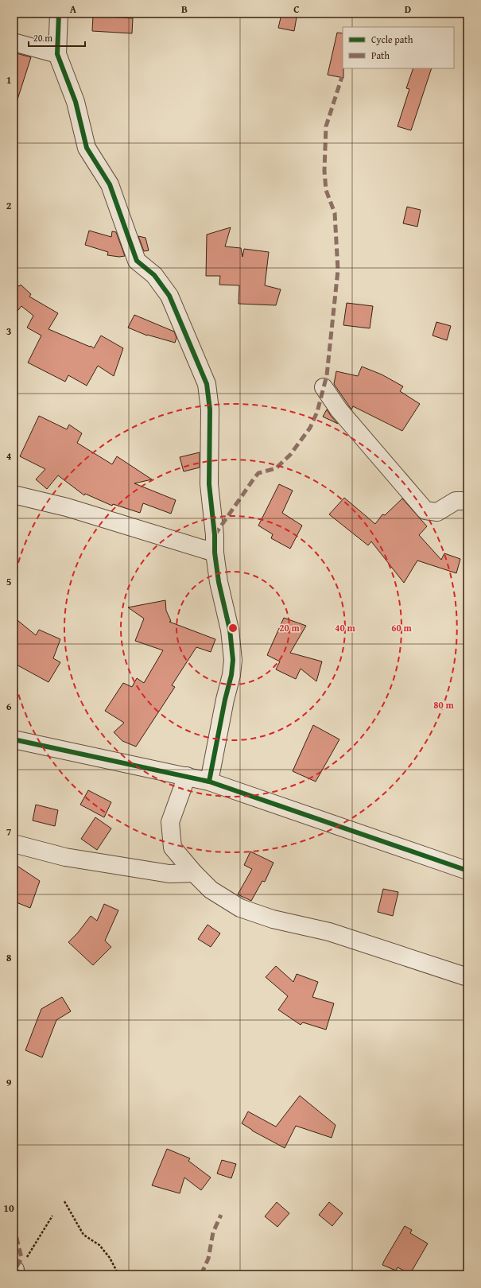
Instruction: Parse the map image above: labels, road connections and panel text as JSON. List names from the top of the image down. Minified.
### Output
{"legend":["Cycle path","Path"],"scale_bar":"20 m","grid":{"columns":["A","B","C","D"],"rows":["1","2","3","4","5","6","7","8","9","10"]},"rings":["20 m","40 m","60 m","80 m"]}
